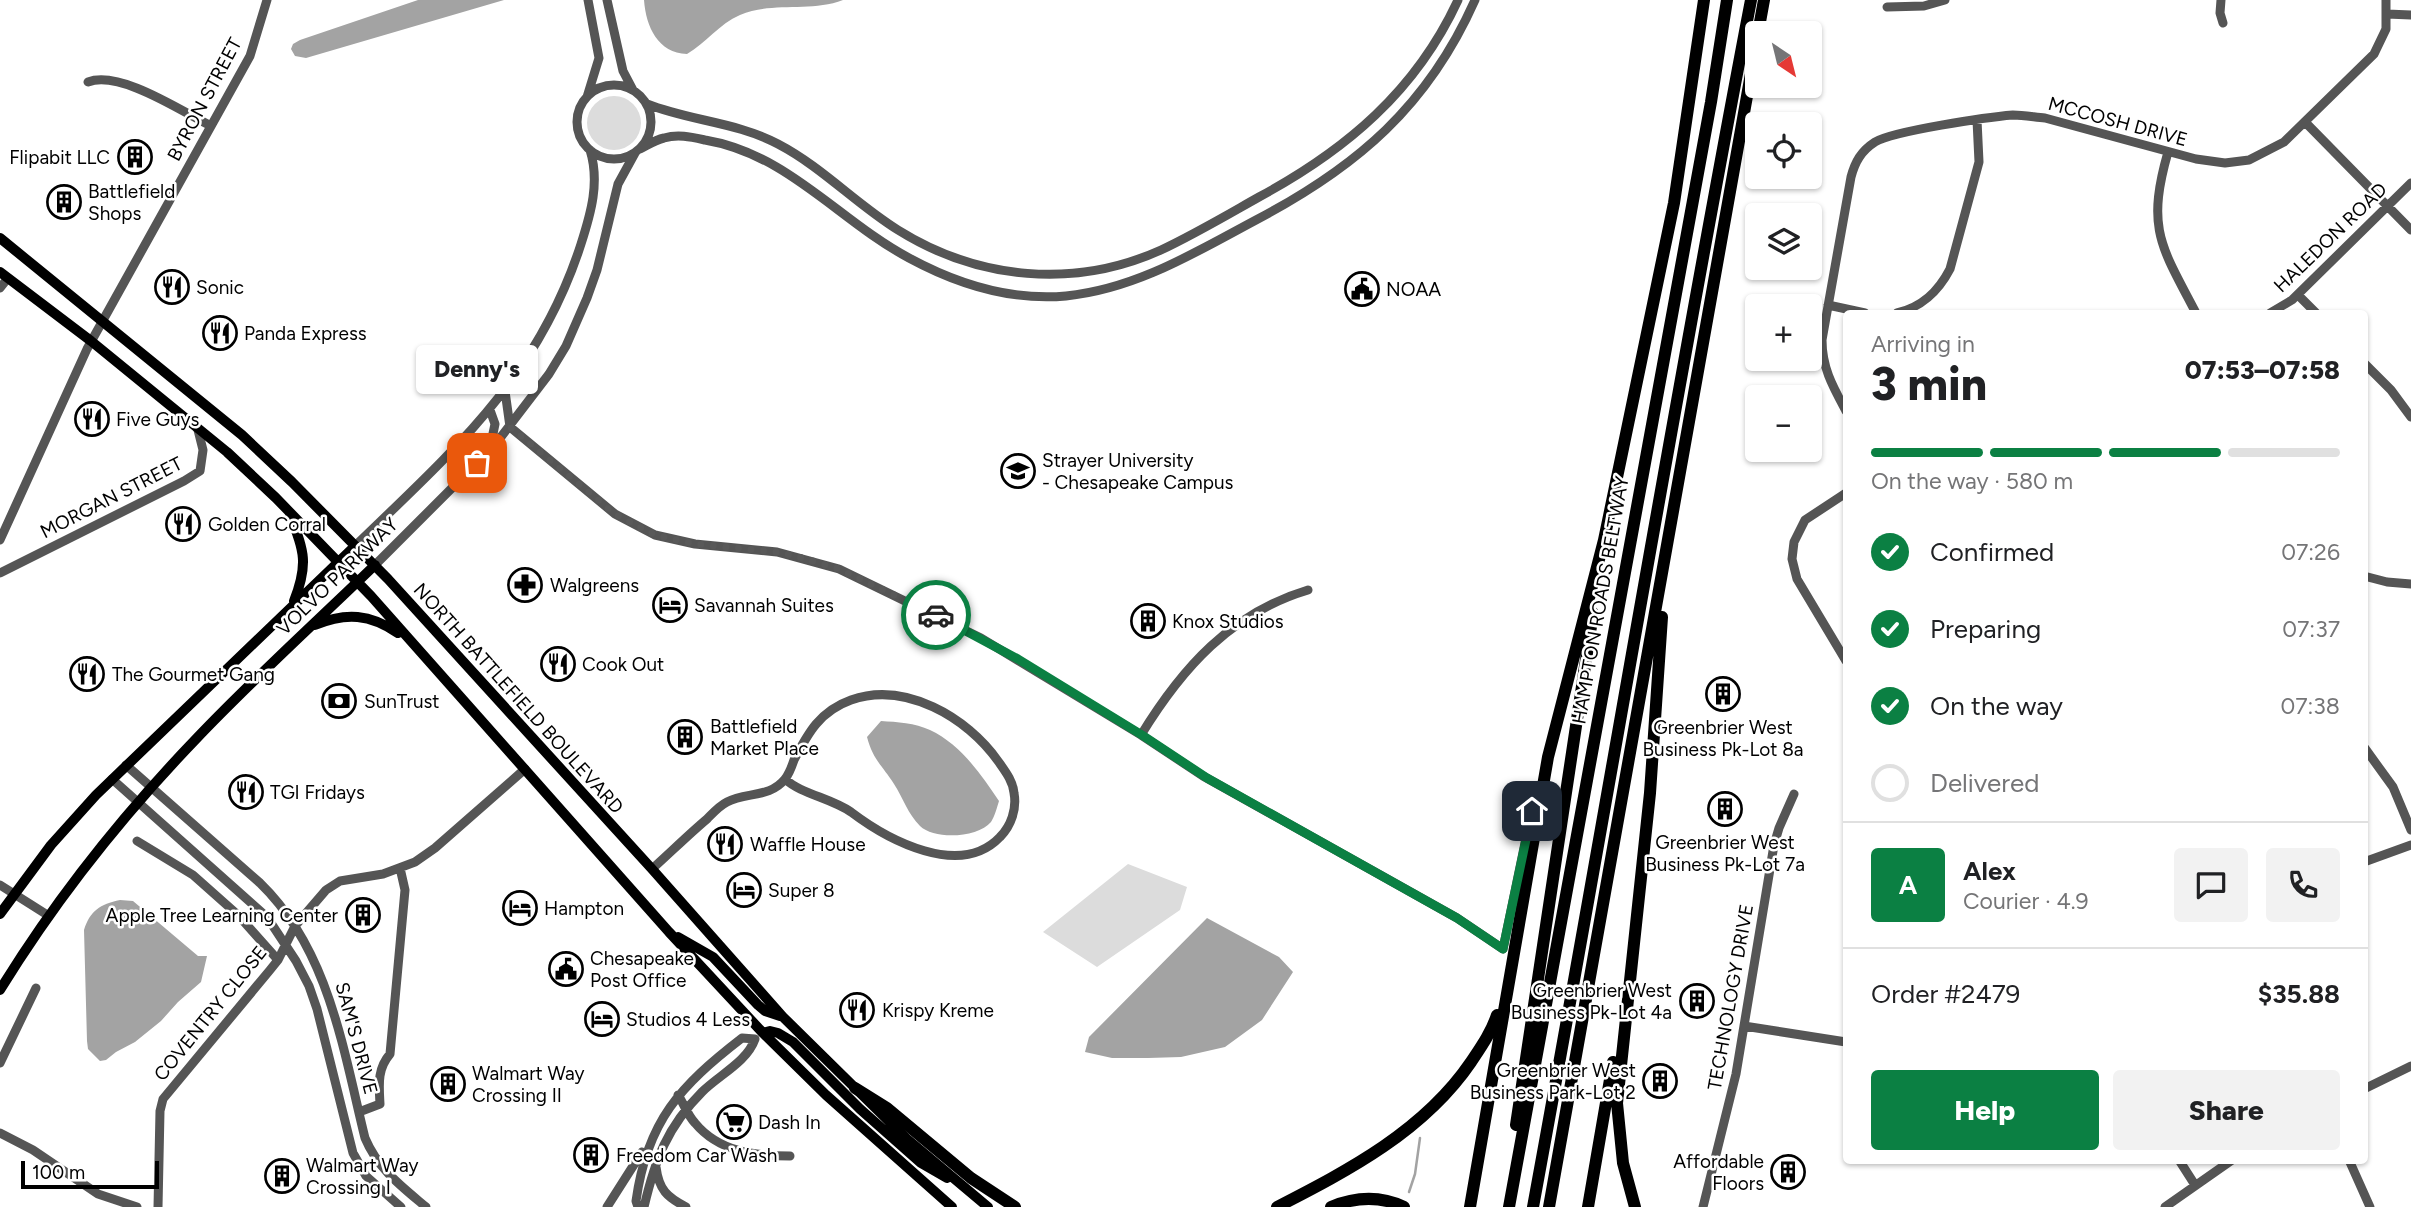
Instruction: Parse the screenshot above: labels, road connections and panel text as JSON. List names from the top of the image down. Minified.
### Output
{"streets":{"highway":["HAMPTON ROADS BELTWAY"],"main road":["VOLVO PARKWAY","NORTH BATTLEFIELD BOULEVARD"],"street":["BYRON STREET","MCCOSH DRIVE","HALEDON ROAD","MORGAN STREET","TECHNOLOGY DRIVE","COVENTRY CLOSE","SAM'S DRIVE"]},"crossings":[["BYRON STREET","NORTH BATTLEFIELD BOULEVARD"],["VOLVO PARKWAY","NORTH BATTLEFIELD BOULEVARD"],["VOLVO PARKWAY","SAM'S DRIVE"],["COVENTRY CLOSE","SAM'S DRIVE"]],"places":{"building":["Flipabit LLC","Battlefield Shops","Knox Studios","Greenbrier West Business Pk-Lot 8a","Battlefield Market Place","Greenbrier West Business Pk-Lot 7a","Apple Tree Learning Center","Greenbrier West Business Pk-Lot 4a","Greenbrier West Business Park-Lot 2","Walmart Way Crossing II","Freedom Car Wash","Affordable Floors","Walmart Way Crossing I"],"restaurant":["Sonic","Panda Express","Five Guys","Golden Corral","Cook Out","The Gourmet Gang","TGI Fridays","Waffle House","Krispy Kreme"],"public building":["NOAA","Chesapeake Post Office"],"other":["Denny's"],"school or university":["Strayer University - Chesapeake Campus"],"pharmacy":["Walgreens"],"hotel":["Savannah Suites","Super 8","Hampton","Studios 4 Less"],"bank":["SunTrust"],"supermarket":["Dash In"]},"scale_bar":"100 m","north":"bottom right","page":{"map_buttons":["+","−"],"heading":["3 min","Arriving in","07:53–07:58"],"panel":["Alex","Courier · 4.9","Order #2479","$35.88"],"bubble":"Denny's","bar":"On the way · 580 m","list":[["Confirmed","07:26"],["Preparing","07:37"],["On the way","07:38"],"Delivered"],"round":"A","buttons":["Help","Share"],"scale":"100 m"}}
